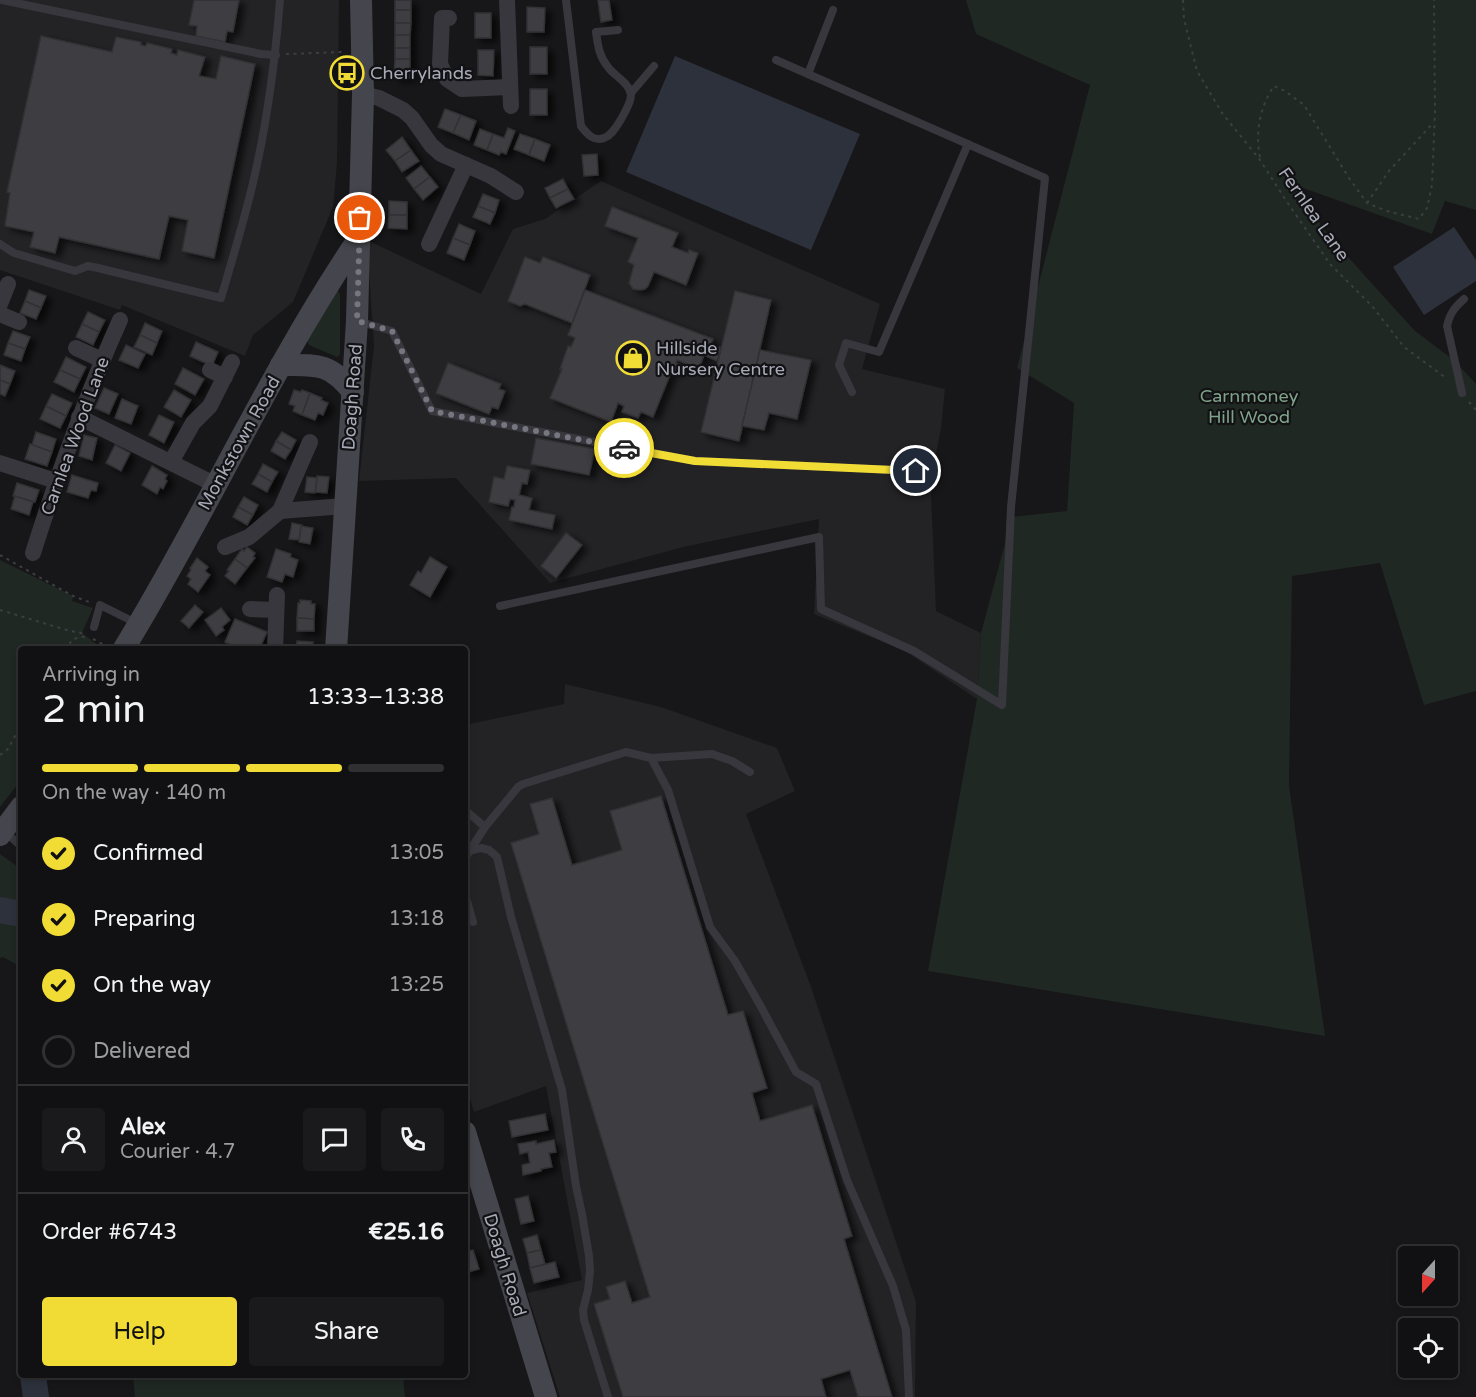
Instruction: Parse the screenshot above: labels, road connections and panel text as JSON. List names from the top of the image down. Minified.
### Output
{"streets":{"main road":["Doagh Road","Monkstown Road"],"street":["Carnlea Wood Lane"],"path":["Fernlea Lane"]},"crossings":[["Doagh Road","Monkstown Road"]],"parks":["Carnmoney Hill Wood"],"places":{"bus stop":["Cherrylands"],"shop":["Hillside Nursery Centre"]},"north":"bottom","page":{"heading":["2 min","Arriving in","13:33–13:38"],"panel":["Alex","Courier · 4.7","Order #6743","€25.16"],"bar":"On the way · 140 m","list":[["Confirmed","13:05"],["Preparing","13:18"],["On the way","13:25"],"Delivered"],"buttons":["Help","Share"]}}
